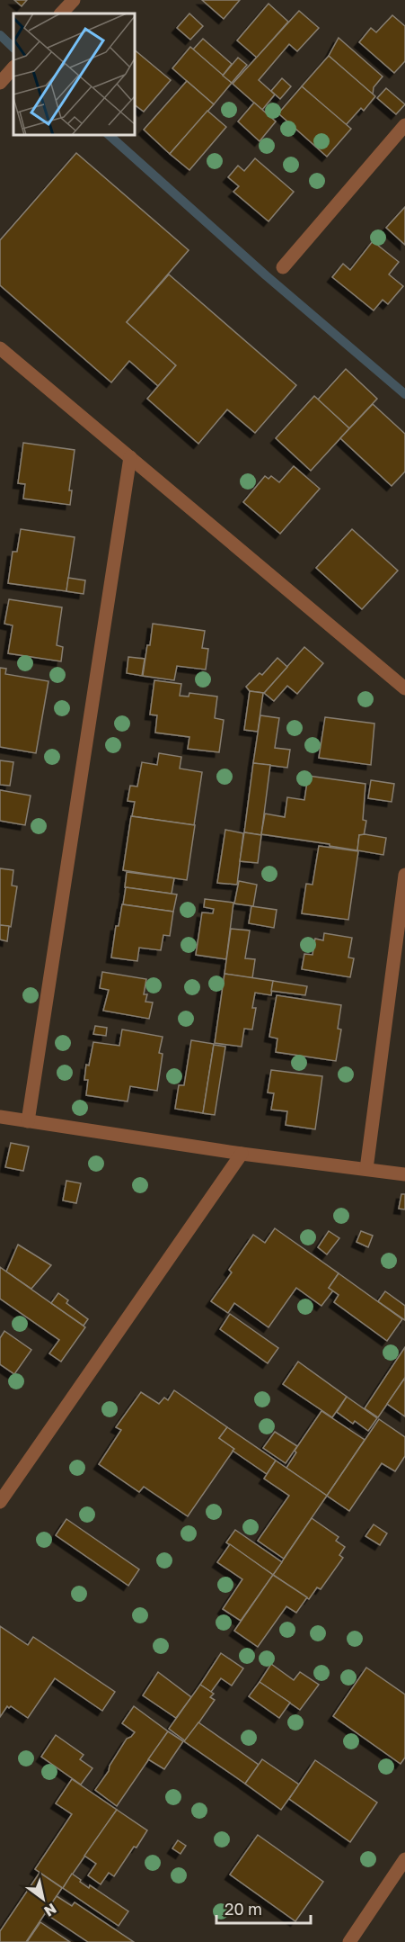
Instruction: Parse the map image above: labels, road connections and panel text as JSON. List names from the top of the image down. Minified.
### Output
{"scale_bar":"20 m","north":"bottom right"}
